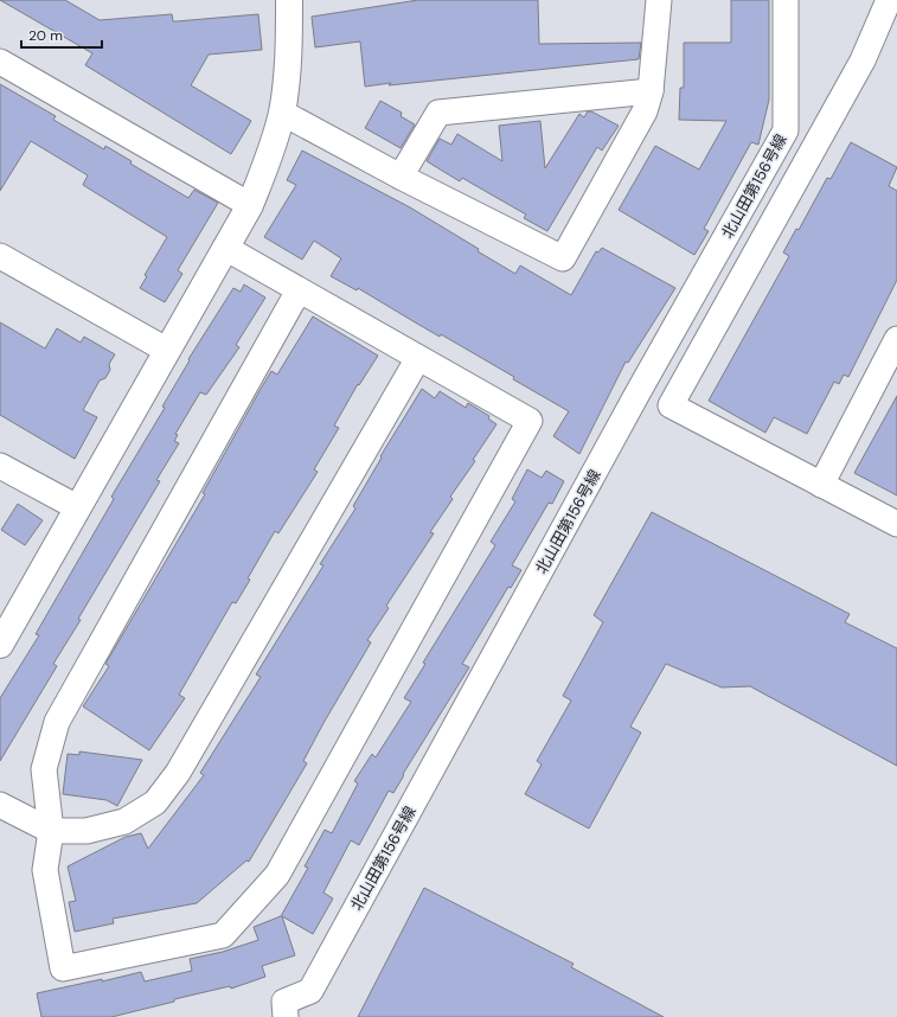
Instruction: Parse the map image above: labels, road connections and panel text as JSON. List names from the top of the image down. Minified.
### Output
{"streets":{"street":["北山田第156号線"]},"scale_bar":"20 m"}
